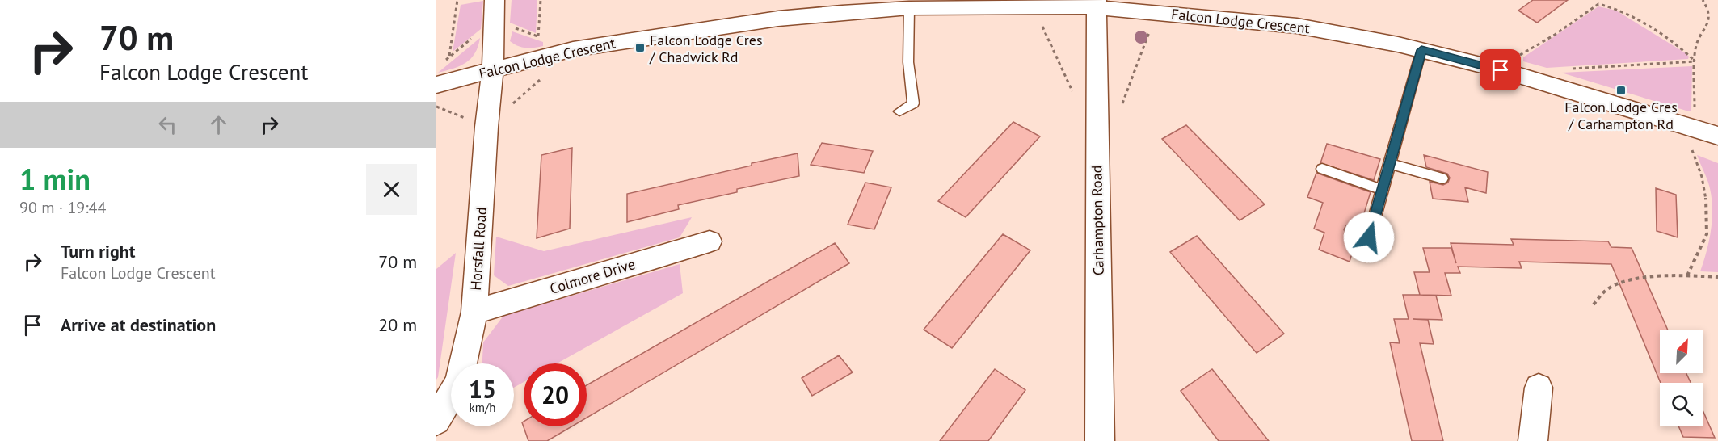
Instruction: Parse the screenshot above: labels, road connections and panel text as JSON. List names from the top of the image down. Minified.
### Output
{"streets":{"street":["Falcon Lodge Crescent","Carhampton Road","Horsfall Road","Colmore Drive"]},"crossings":[["Falcon Lodge Crescent","Carhampton Road"],["Falcon Lodge Crescent","Horsfall Road"],["Horsfall Road","Colmore Drive"]],"places":{"transit":["Falcon Lodge Cres / Chadwick Rd","Falcon Lodge Cres / Carhampton Rd"]},"north":"top right","page":{"turn":["70 m","Falcon Lodge Crescent"],"heading":["1 min","90 m · 19:44"],"list":[{"name":"Turn right","note":"Falcon Lodge Crescent","value":"70 m"},{"name":"Arrive at destination","value":"20 m"}],"speed":"15 km/h","limit":"20"}}
